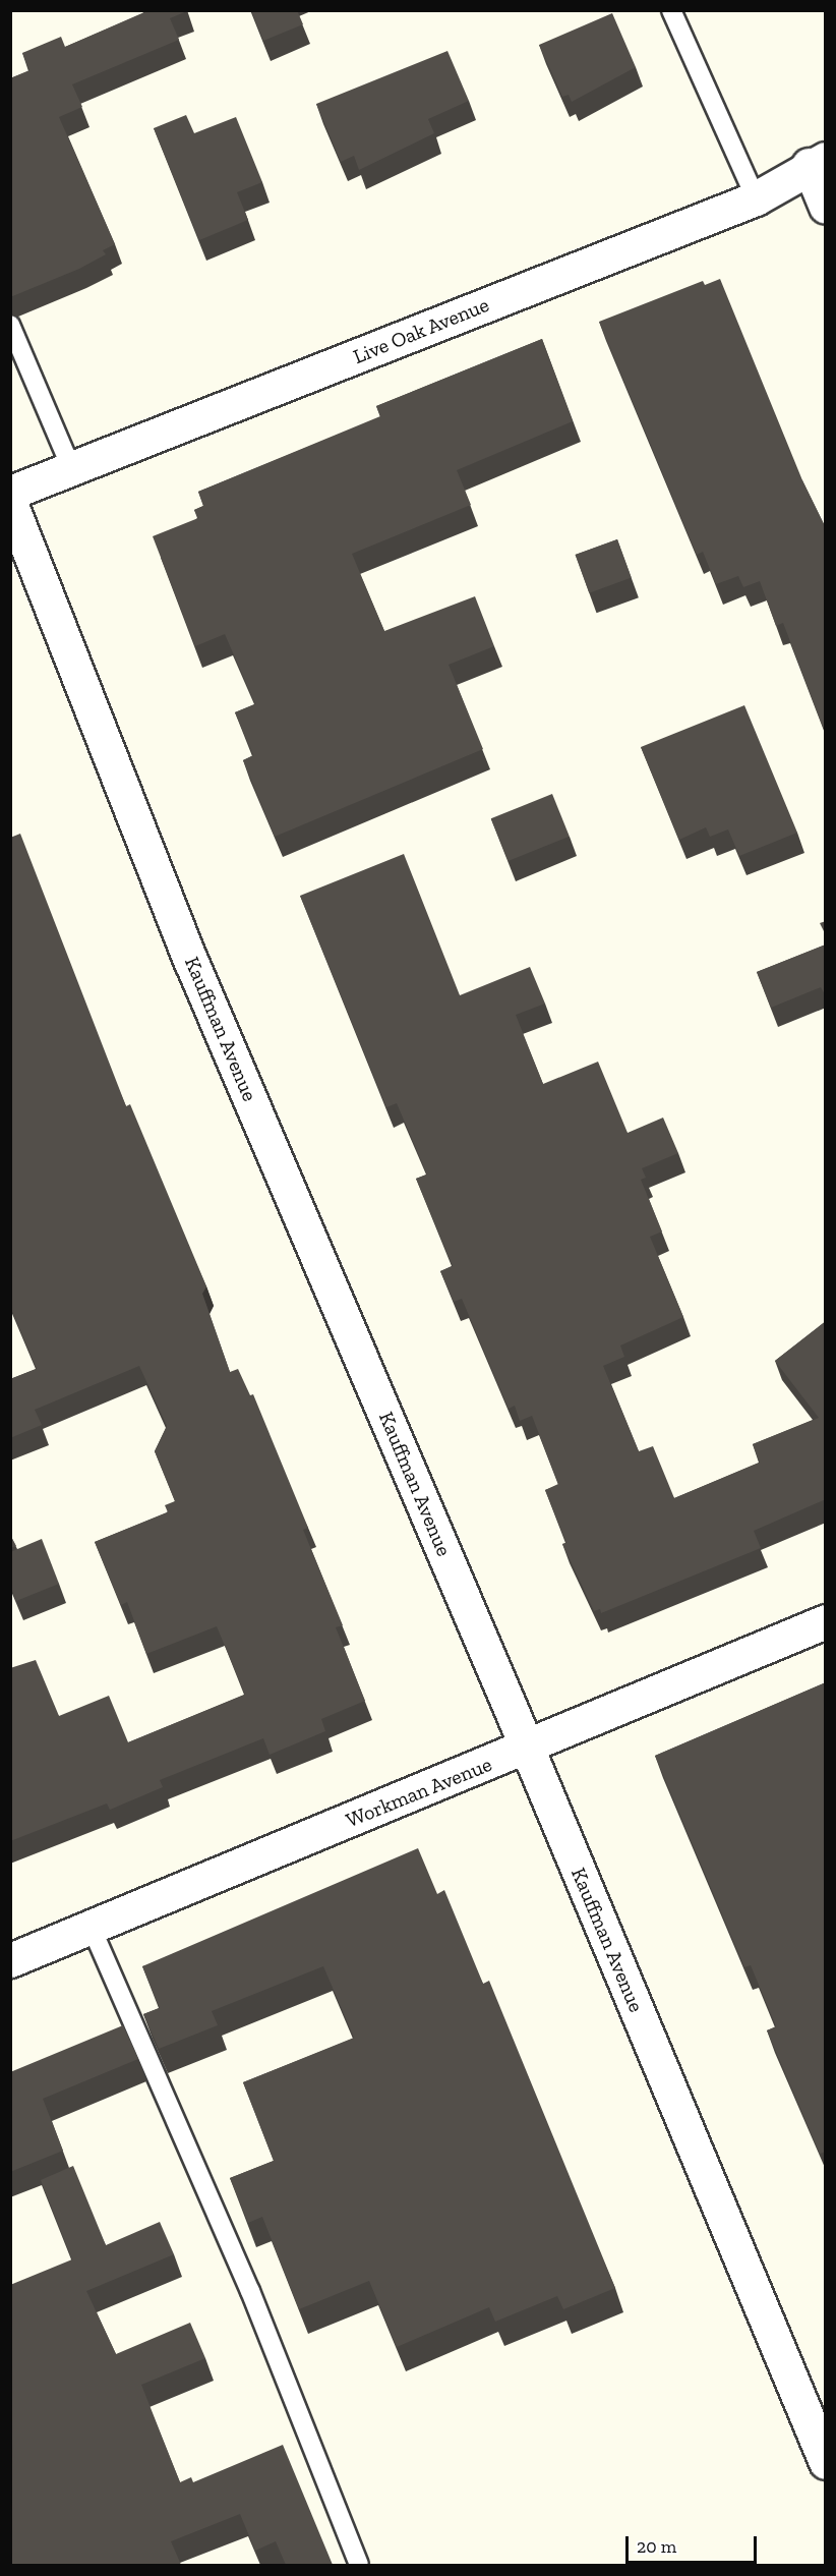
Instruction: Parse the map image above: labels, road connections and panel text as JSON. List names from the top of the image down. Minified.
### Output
{"streets":{"street":["Live Oak Avenue","Kauffman Avenue","Workman Avenue"]},"crossings":[["Kauffman Avenue","Workman Avenue"]],"scale_bar":"20 m"}
